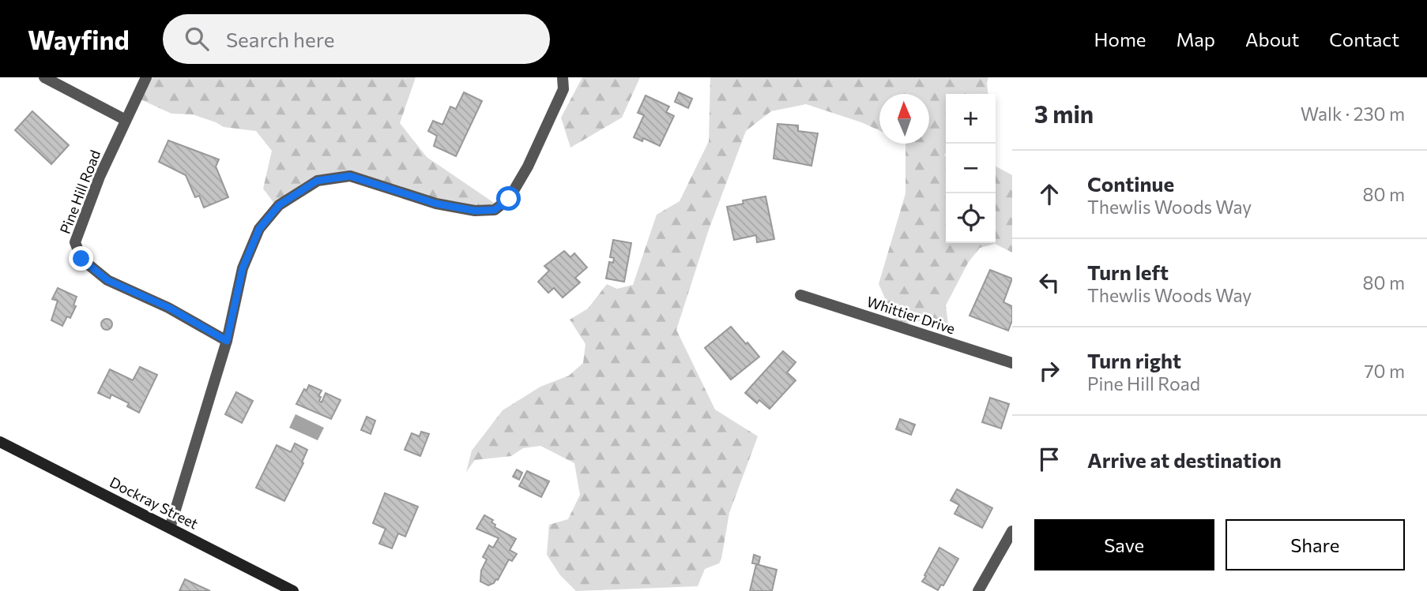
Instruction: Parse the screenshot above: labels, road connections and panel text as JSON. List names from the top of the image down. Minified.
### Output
{"streets":{"street":["Pine Hill Road","Whittier Drive","Dockray Street"]},"north":"top","page":{"header":"Wayfind","search":"Search here","nav":["Home","Map","About","Contact"],"heading":["3 min","Walk · 230 m"],"map_buttons":["+","−"],"list":[["Continue","Thewlis Woods Way","80 m"],["Turn left","Thewlis Woods Way","80 m"],["Turn right","Pine Hill Road","70 m"],"Arrive at destination"],"buttons":["Save","Share"]}}
